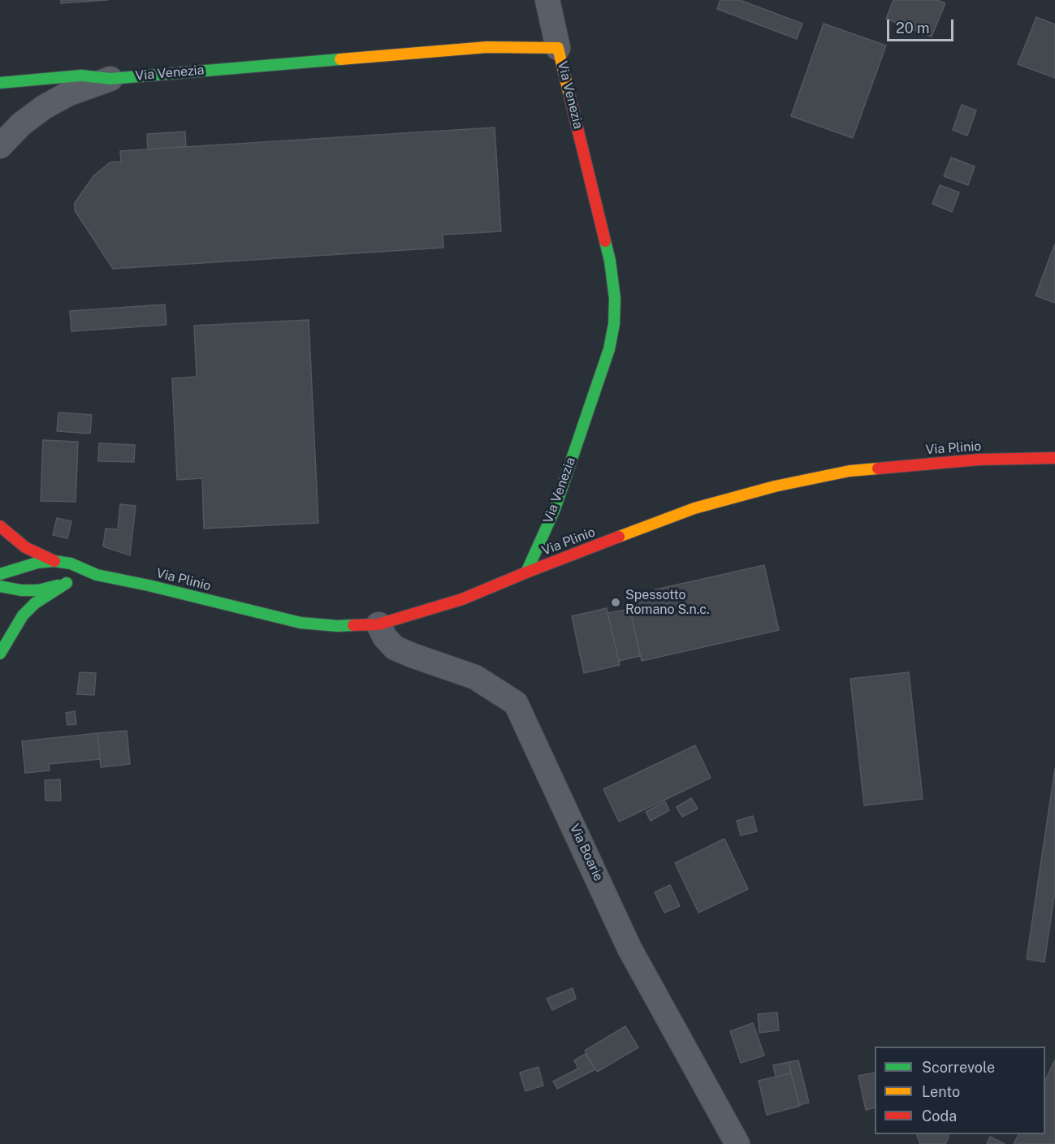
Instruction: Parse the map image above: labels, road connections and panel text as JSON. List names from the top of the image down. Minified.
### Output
{"streets":{"street":["Via Venezia","Via Plinio","Via Boarie"]},"crossings":[["Via Venezia","Via Plinio"],["Via Plinio","Via Boarie"]],"places":["Spessotto Romano S.n.c."],"legend":["Scorrevole","Lento","Coda"],"scale_bar":"20 m"}
